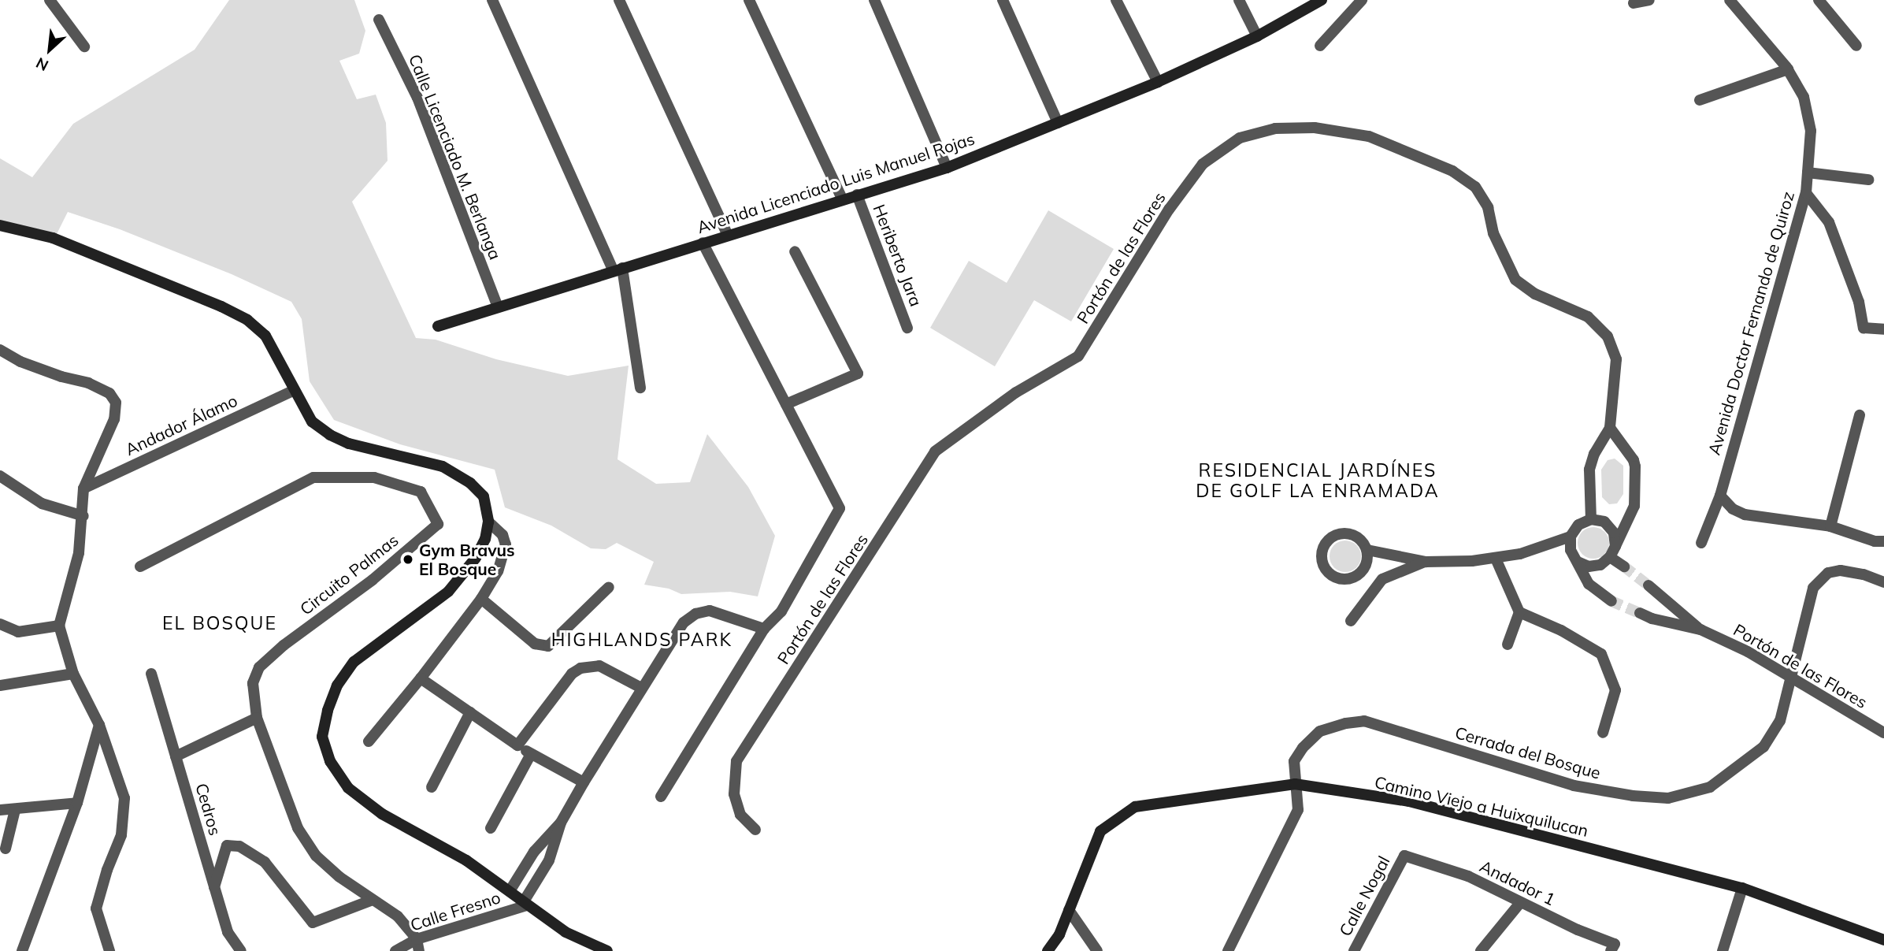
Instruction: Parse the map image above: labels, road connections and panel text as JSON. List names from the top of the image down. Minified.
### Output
{"streets":{"main road":["Avenida Licenciado Luis Manuel Rojas","Camino Viejo a Huixquilucan"],"street":["Calle Licenciado M. Berlanga","Heriberto Jara","Portón de las Flores","Avenida Doctor Fernando de Quiroz","Andador Álamo","Circuito Palmas","Cerrada del Bosque","Cedros","Andador 1","Calle Nogal","Calle Fresno"]},"crossings":[["Calle Licenciado M. Berlanga","Avenida Licenciado Luis Manuel Rojas"],["Avenida Licenciado Luis Manuel Rojas","Heriberto Jara"],["Circuito Palmas","Calle Fresno"],["Cerrada del Bosque","Camino Viejo a Huixquilucan"],["Andador 1","Calle Nogal"]],"districts":["RESIDENCIAL JARDÍNES DE GOLF LA ENRAMADA","EL BOSQUE","HIGHLANDS PARK"],"places":["Gym Bravus El Bosque"],"north":"bottom left"}
